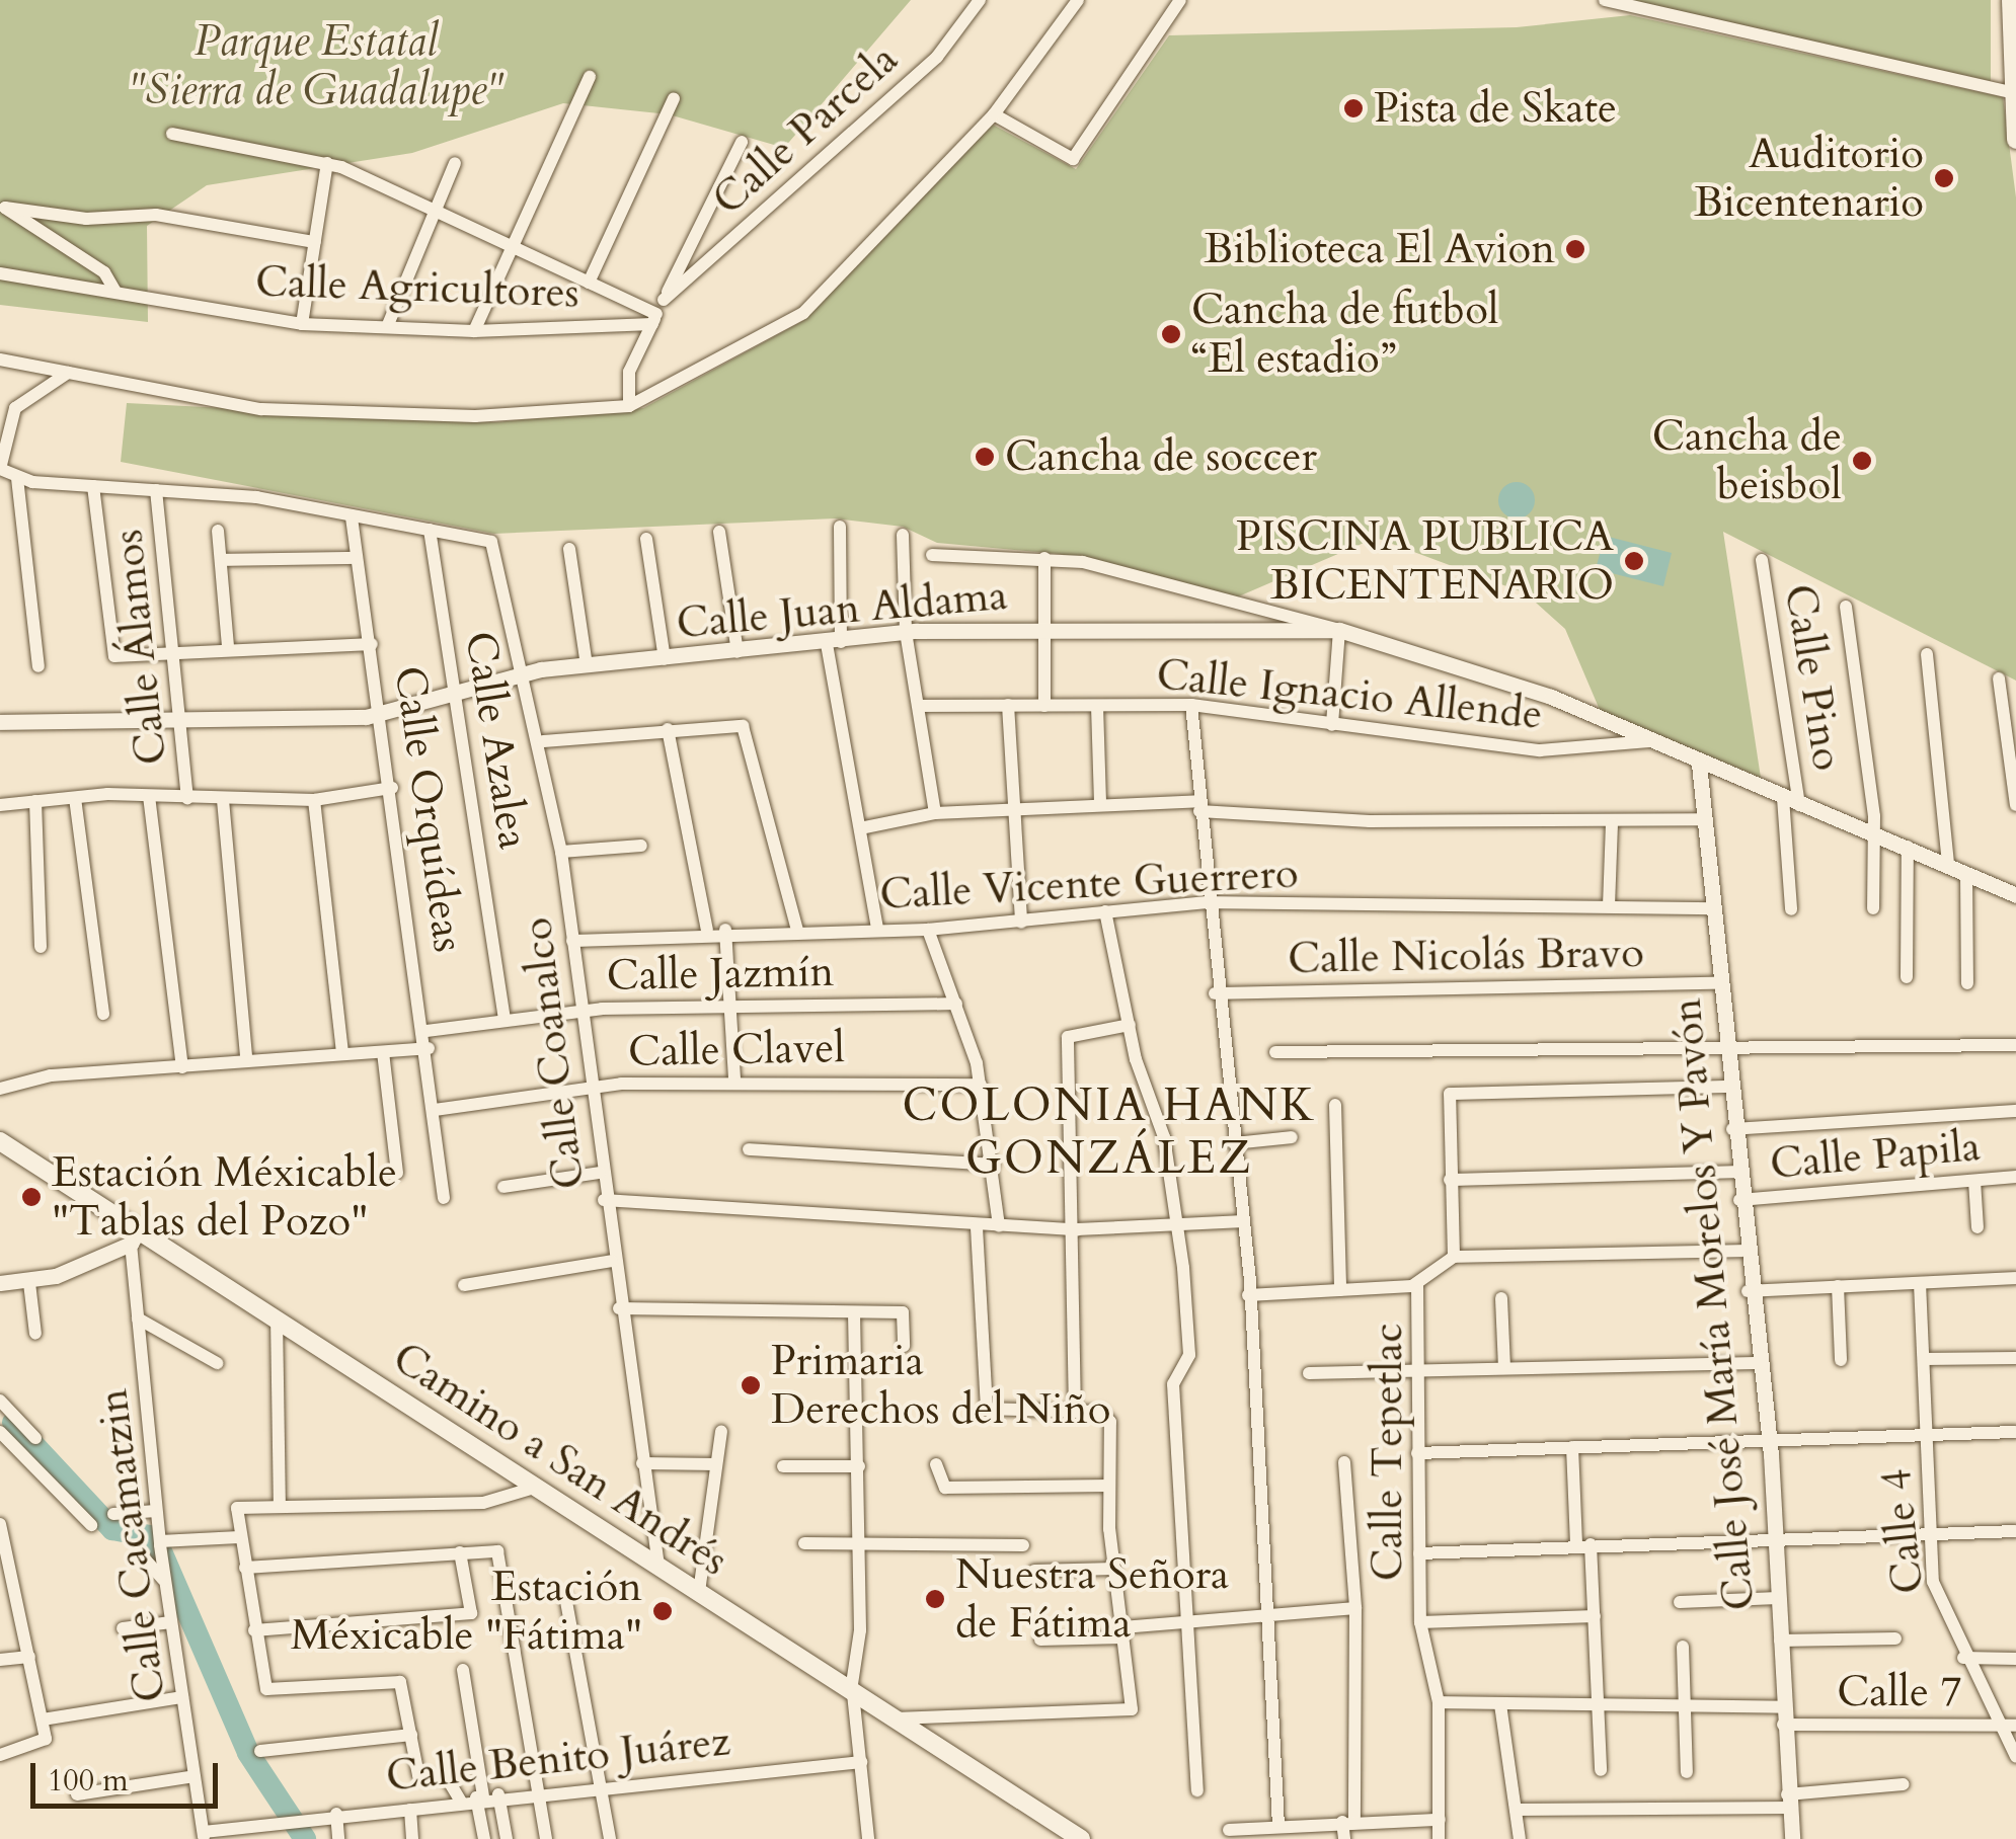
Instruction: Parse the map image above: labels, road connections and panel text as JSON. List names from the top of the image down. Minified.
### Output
{"streets":{"main road":["Camino a San Andrés"],"street":["Calle Parcela","Calle Agricultores","Calle Juan Aldama","Calle Álamos","Calle Pino","Calle Ignacio Allende","Calle Azalea","Calle Orquídeas","Calle Vicente Guerrero","Calle Nicolás Bravo","Calle Jazmín","Calle Clavel","Calle Coanalco","Calle Papila","Calle José María Morelos Y Pavón","Calle Tepetlac","Calle 4","Calle Cacamatzin","Calle 7","Calle Benito Juárez"]},"crossings":[["Calle Juan Aldama","Calle Álamos"],["Calle Juan Aldama","Calle Pino"],["Calle Juan Aldama","Calle Ignacio Allende"],["Calle Juan Aldama","Calle Azalea"],["Calle Juan Aldama","Calle Orquídeas"],["Calle Juan Aldama","Calle Coanalco"],["Calle Juan Aldama","Calle José María Morelos Y Pavón"],["Calle Azalea","Calle Jazmín"],["Calle Azalea","Calle Coanalco"],["Calle Orquídeas","Calle Jazmín"],["Calle Orquídeas","Calle Clavel"],["Calle Vicente Guerrero","Calle Coanalco"],["Calle Vicente Guerrero","Calle José María Morelos Y Pavón"],["Calle Nicolás Bravo","Calle José María Morelos Y Pavón"],["Calle Jazmín","Calle Coanalco"],["Calle Clavel","Calle Coanalco"],["Calle Coanalco","Camino a San Andrés"],["Calle Papila","Calle José María Morelos Y Pavón"],["Calle José María Morelos Y Pavón","Calle 7"],["Calle Tepetlac","Calle 7"],["Camino a San Andrés","Calle Cacamatzin"],["Calle 4","Calle 7"],["Calle Cacamatzin","Calle Benito Juárez"]],"districts":["COLONIA HANK GONZÁLEZ"],"parks":["Parque Estatal \"Sierra de Guadalupe\""],"places":["Pista de Skate","Auditorio Bicentenario","Biblioteca El Avion","Cancha de futbol “El estadio”","Cancha de soccer","Cancha de beisbol","PISCINA PUBLICA BICENTENARIO","Estación Méxicable \"Tablas del Pozo\"","Primaria Derechos del Niño","Nuestra Señora de Fátima","Estación Méxicable \"Fátima\""],"scale_bar":"100 m"}
